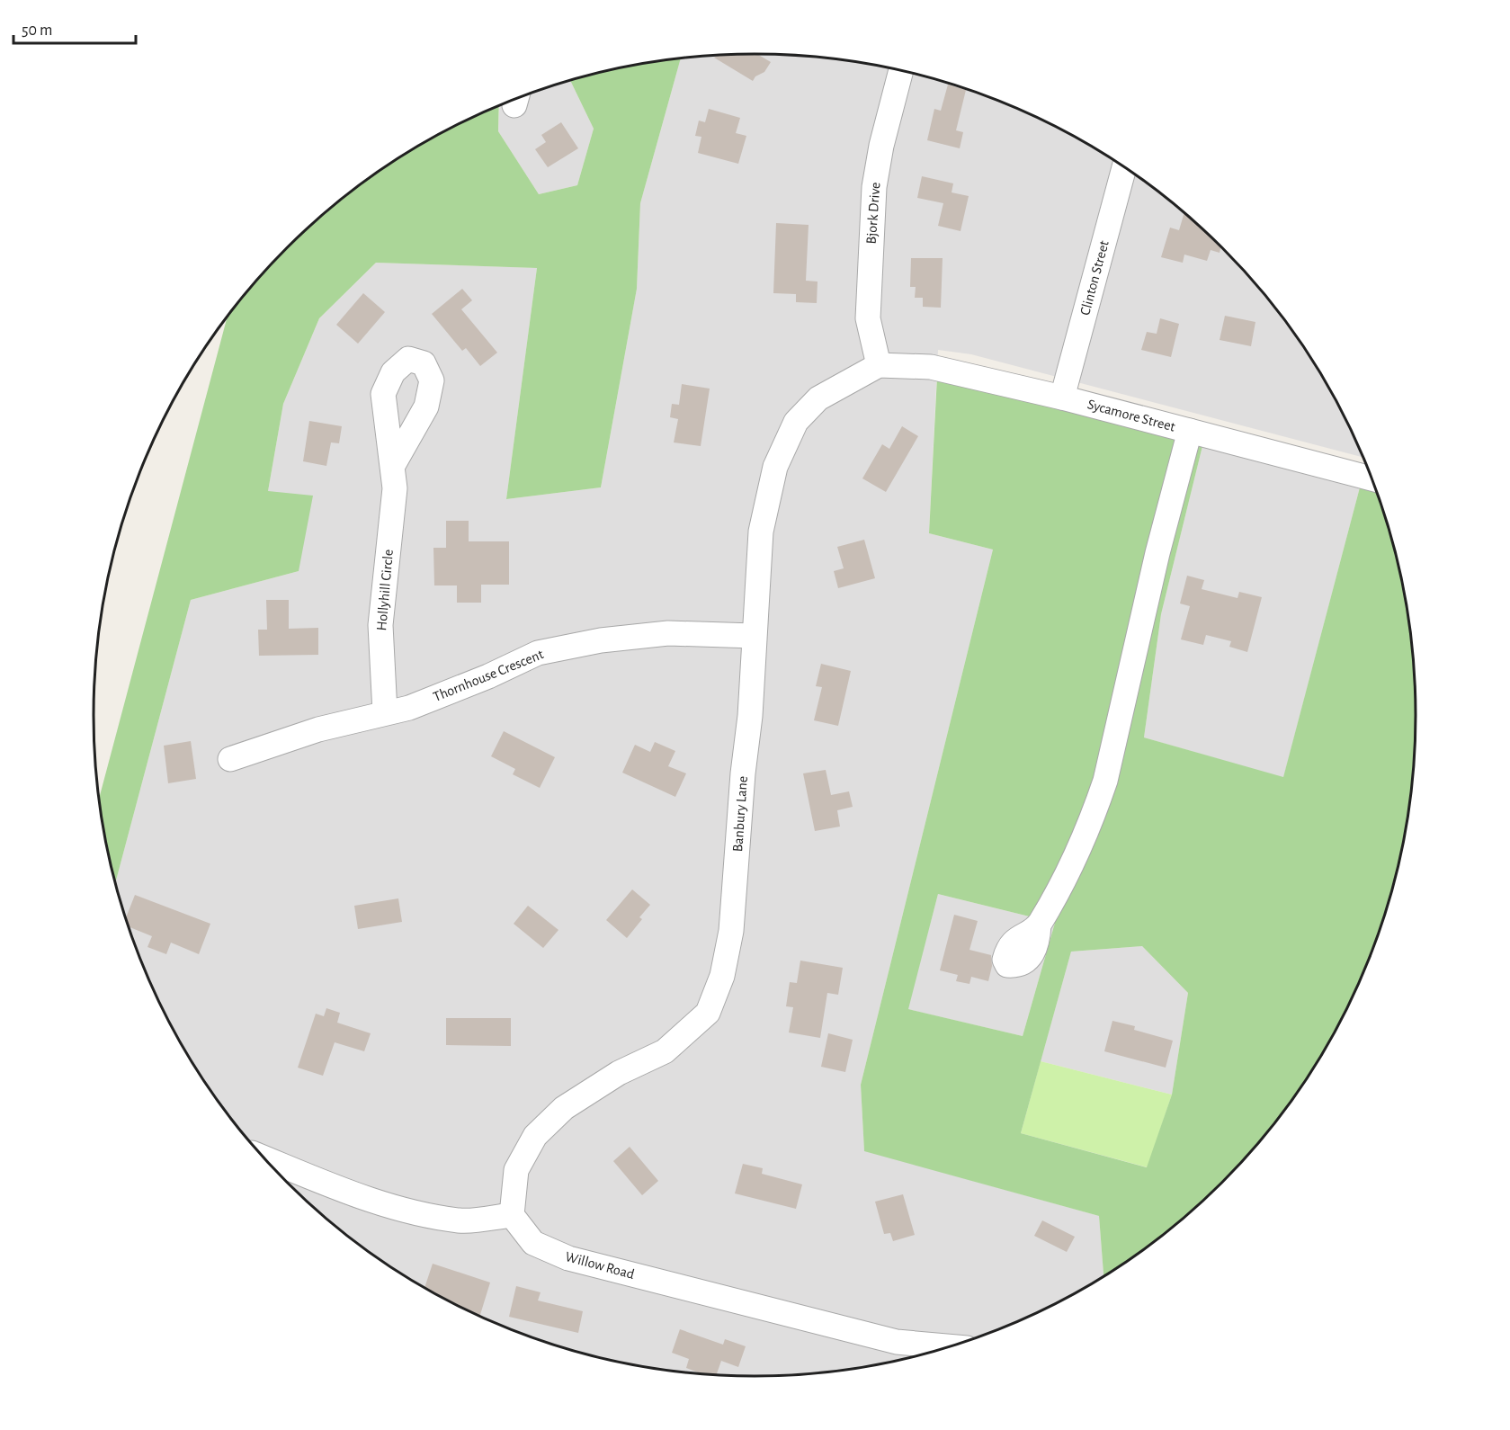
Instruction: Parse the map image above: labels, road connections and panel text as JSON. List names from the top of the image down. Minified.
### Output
{"streets":{"street":["Bjork Drive","Clinton Street","Sycamore Street","Hollyhill Circle","Thornhouse Crescent","Banbury Lane","Willow Road"]},"crossings":[["Bjork Drive","Sycamore Street"],["Bjork Drive","Banbury Lane"],["Clinton Street","Sycamore Street"],["Sycamore Street","Banbury Lane"],["Hollyhill Circle","Thornhouse Crescent"],["Thornhouse Crescent","Banbury Lane"],["Banbury Lane","Willow Road"]],"scale_bar":"50 m"}
